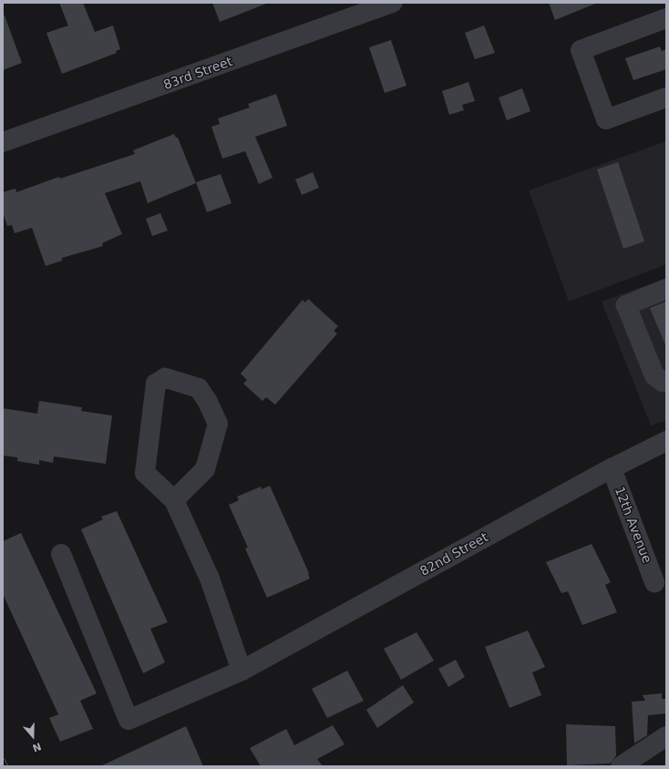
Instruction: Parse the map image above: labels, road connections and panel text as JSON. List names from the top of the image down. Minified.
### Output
{"streets":{"street":["83rd Street","12th Avenue","82nd Street"]},"crossings":[["12th Avenue","82nd Street"]],"north":"bottom"}
